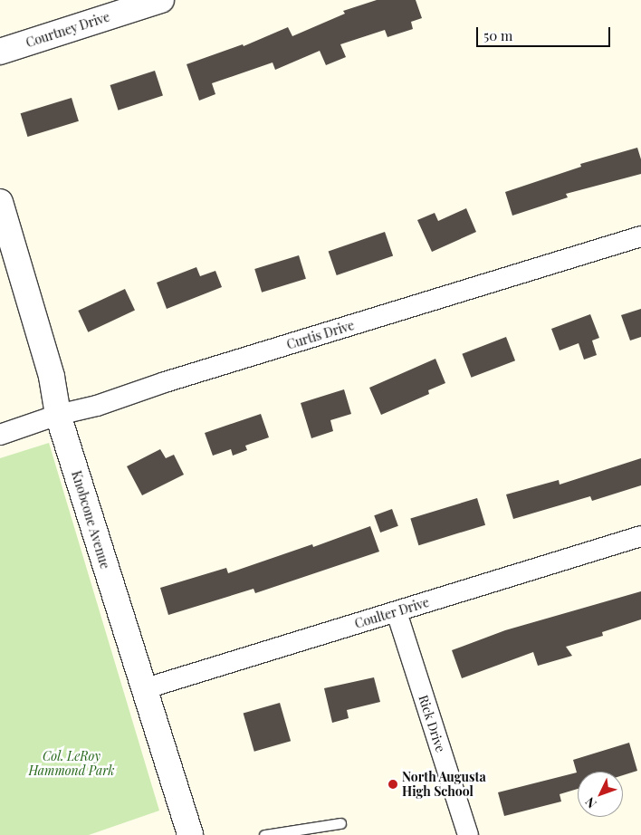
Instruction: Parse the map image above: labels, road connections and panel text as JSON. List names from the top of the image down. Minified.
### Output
{"streets":{"street":["Courtney Drive","Curtis Drive","Knobcone Avenue","Coulter Drive","Rick Drive"]},"crossings":[["Curtis Drive","Knobcone Avenue"],["Knobcone Avenue","Coulter Drive"],["Coulter Drive","Rick Drive"]],"parks":["Col. LeRoy Hammond Park"],"places":["North Augusta High School"],"scale_bar":"50 m","north":"bottom left"}
